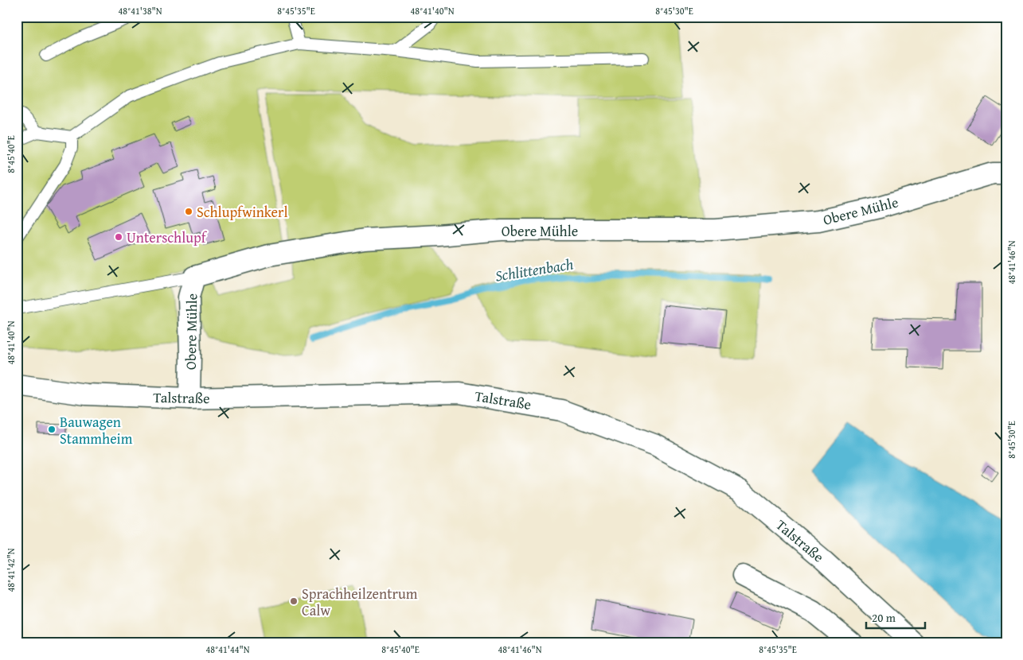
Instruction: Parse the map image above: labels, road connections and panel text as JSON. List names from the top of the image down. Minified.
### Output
{"streets":{"street":["Obere Mühle","Talstraße"]},"crossings":[["Obere Mühle","Talstraße"]],"water":["Schlittenbach"],"places":["Schlupfwinkerl","Unterschlupf","Bauwagen Stammheim","Sprachheilzentrum Calw"],"scale_bar":"20 m","coordinates":["48°41'38\"N","8°45'35\"E","48°41'40\"N","8°45'30\"E","8°45'40\"E","48°41'46\"N","48°41'42\"N","48°41'44\"N"]}
